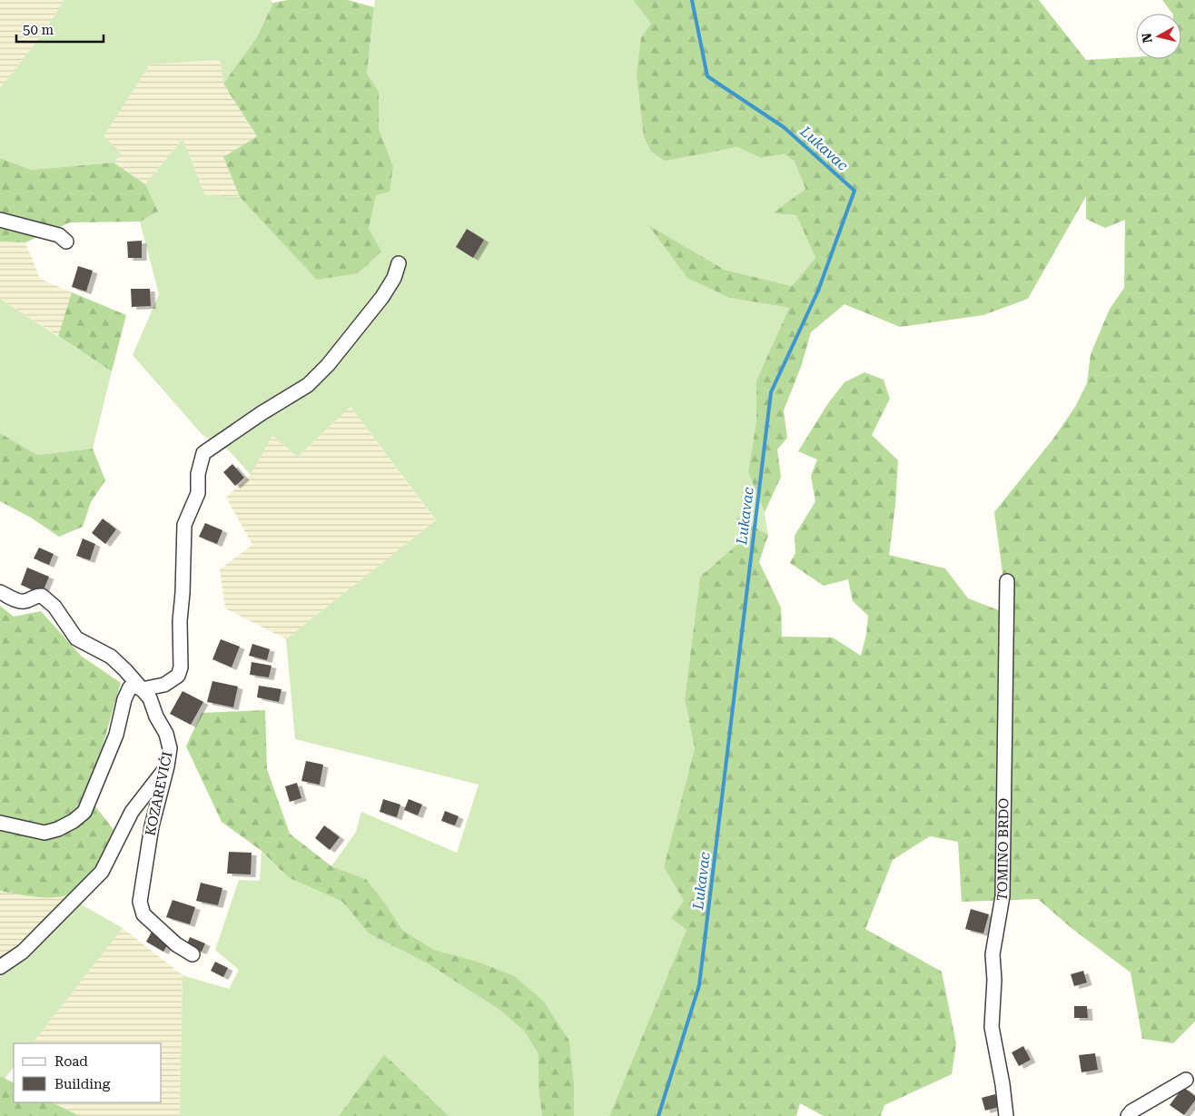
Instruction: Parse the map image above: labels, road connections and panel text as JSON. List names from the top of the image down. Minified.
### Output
{"streets":{"street":["KOZAREVIĆI","TOMINO BRDO"]},"water":["Lukavac"],"legend":["Road","Building"],"scale_bar":"50 m","north":"left"}
